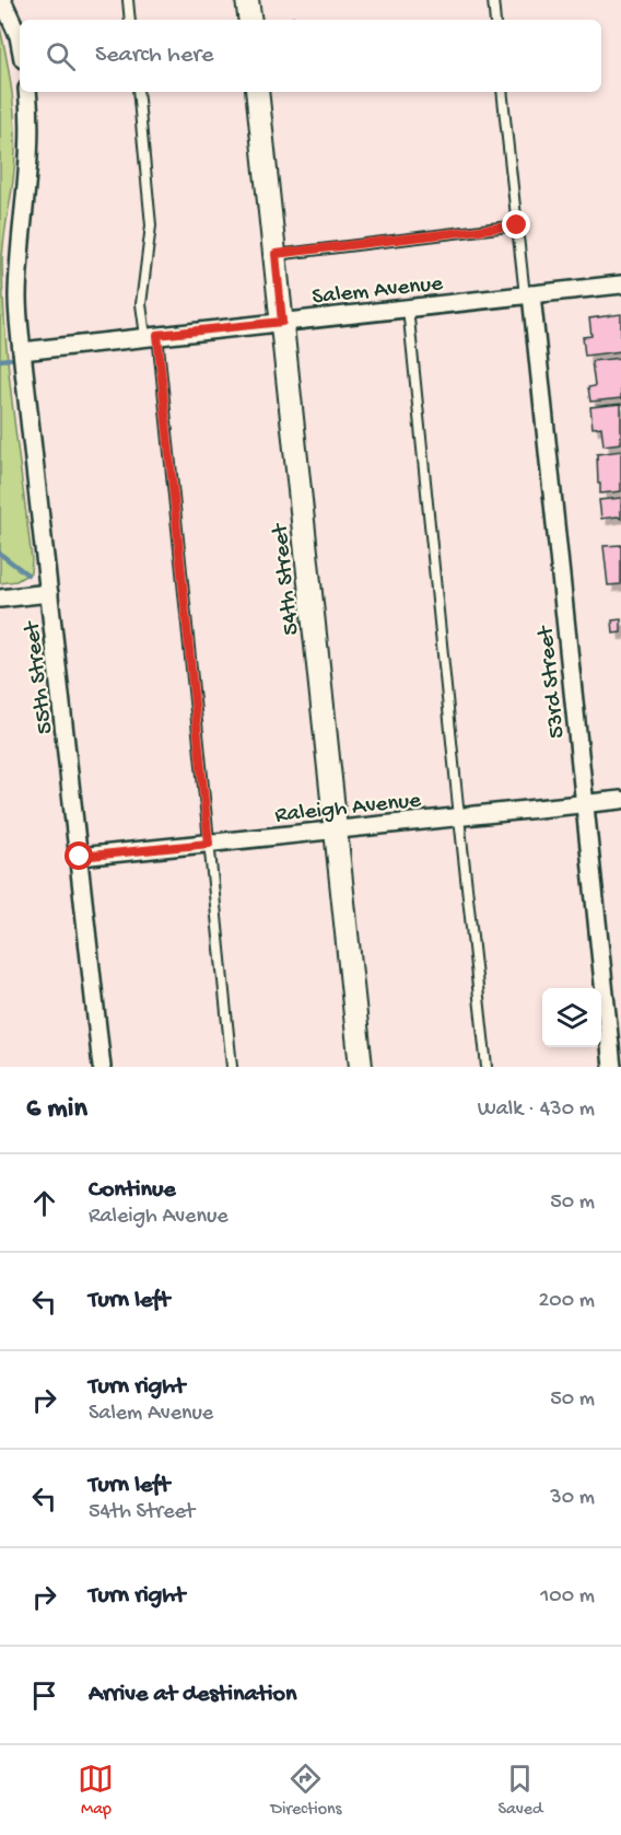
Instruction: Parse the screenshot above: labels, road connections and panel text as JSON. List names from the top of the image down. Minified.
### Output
{"streets":{"street":["Salem Avenue","54th Street","55th Street","53rd Street","Raleigh Avenue"]},"crossings":[["Salem Avenue","54th Street"],["Salem Avenue","55th Street"],["Salem Avenue","53rd Street"],["54th Street","Raleigh Avenue"],["55th Street","Raleigh Avenue"],["53rd Street","Raleigh Avenue"]],"page":{"search":"Search here","heading":["6 min","Walk · 430 m"],"list":[["Continue","Raleigh Avenue","50 m"],["Turn left","200 m"],["Turn right","Salem Avenue","50 m"],["Turn left","54th Street","30 m"],["Turn right","100 m"],"Arrive at destination"],"nav":["Map","Directions","Saved"]}}
